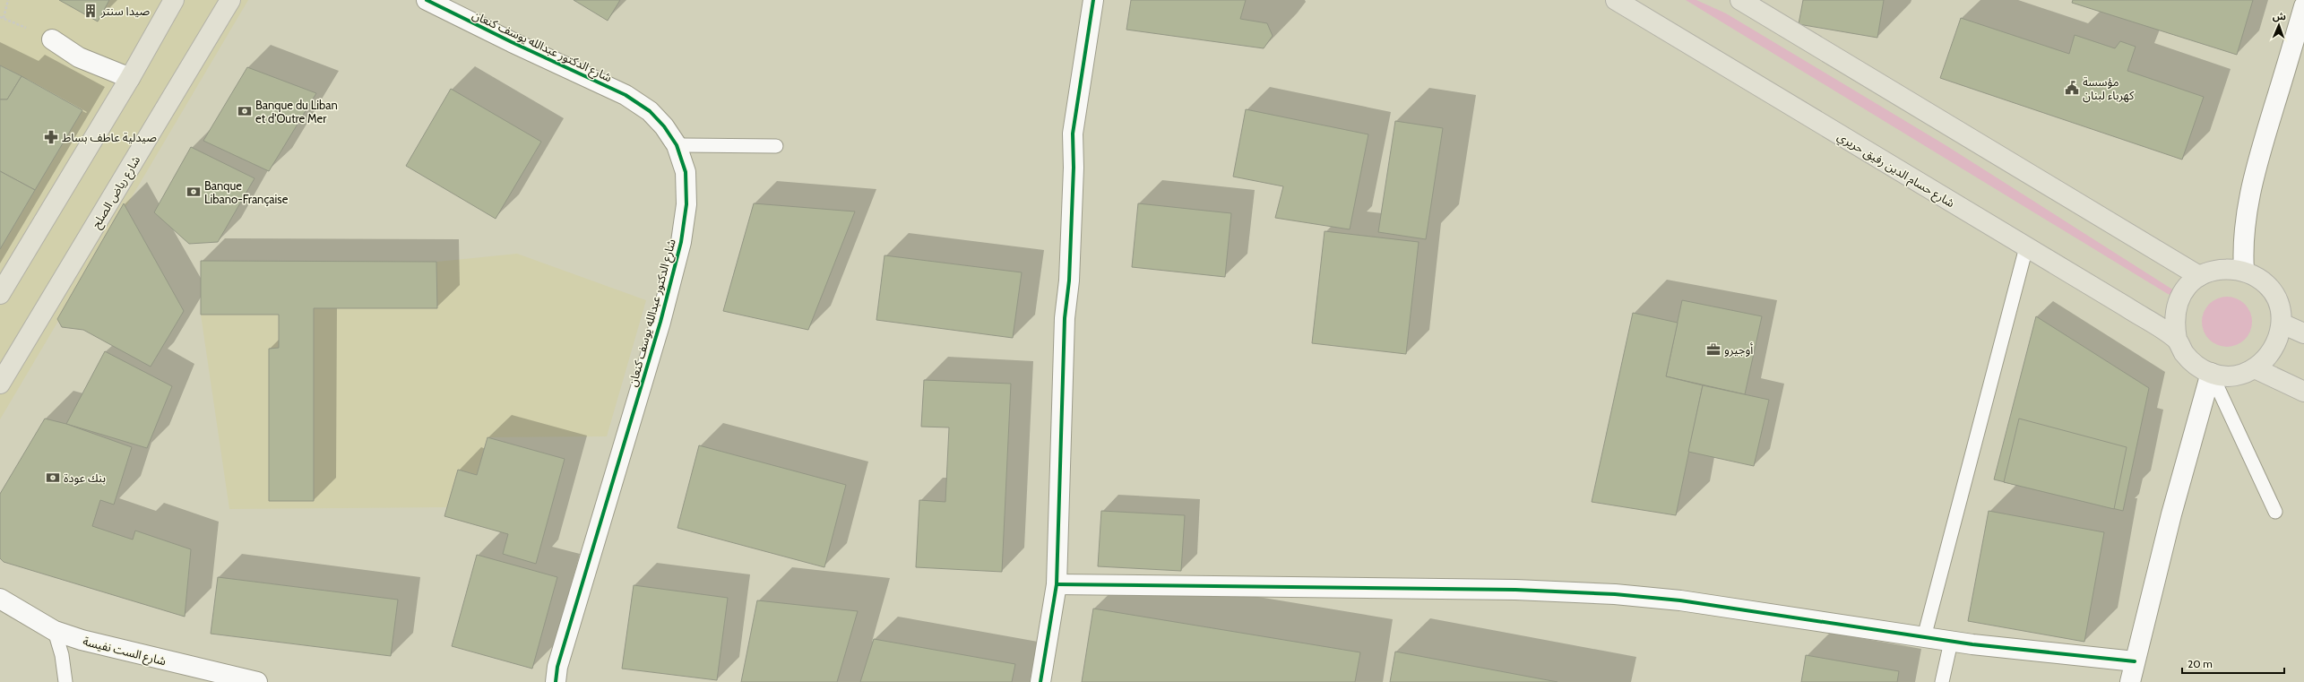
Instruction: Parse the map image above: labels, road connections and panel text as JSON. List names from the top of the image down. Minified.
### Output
{"streets":{"main road":["شارع حسام الدين رفيق حريري","شارع رياض الصلح"],"street":["شارع الدكتور عبدالله يوسف كنعان","شارع الست نفيسة"]},"places":{"building":["صيدا سنتر"],"public building":["مؤسسة كهرباء لبنان"],"bank":["Banque du Liban et d'Outre Mer","Banque Libano-Française","بنك عودة"],"pharmacy":["صيدلية عاطف بساط"],"office":["أوجيرو"]},"scale_bar":"20 m","north":"top"}
